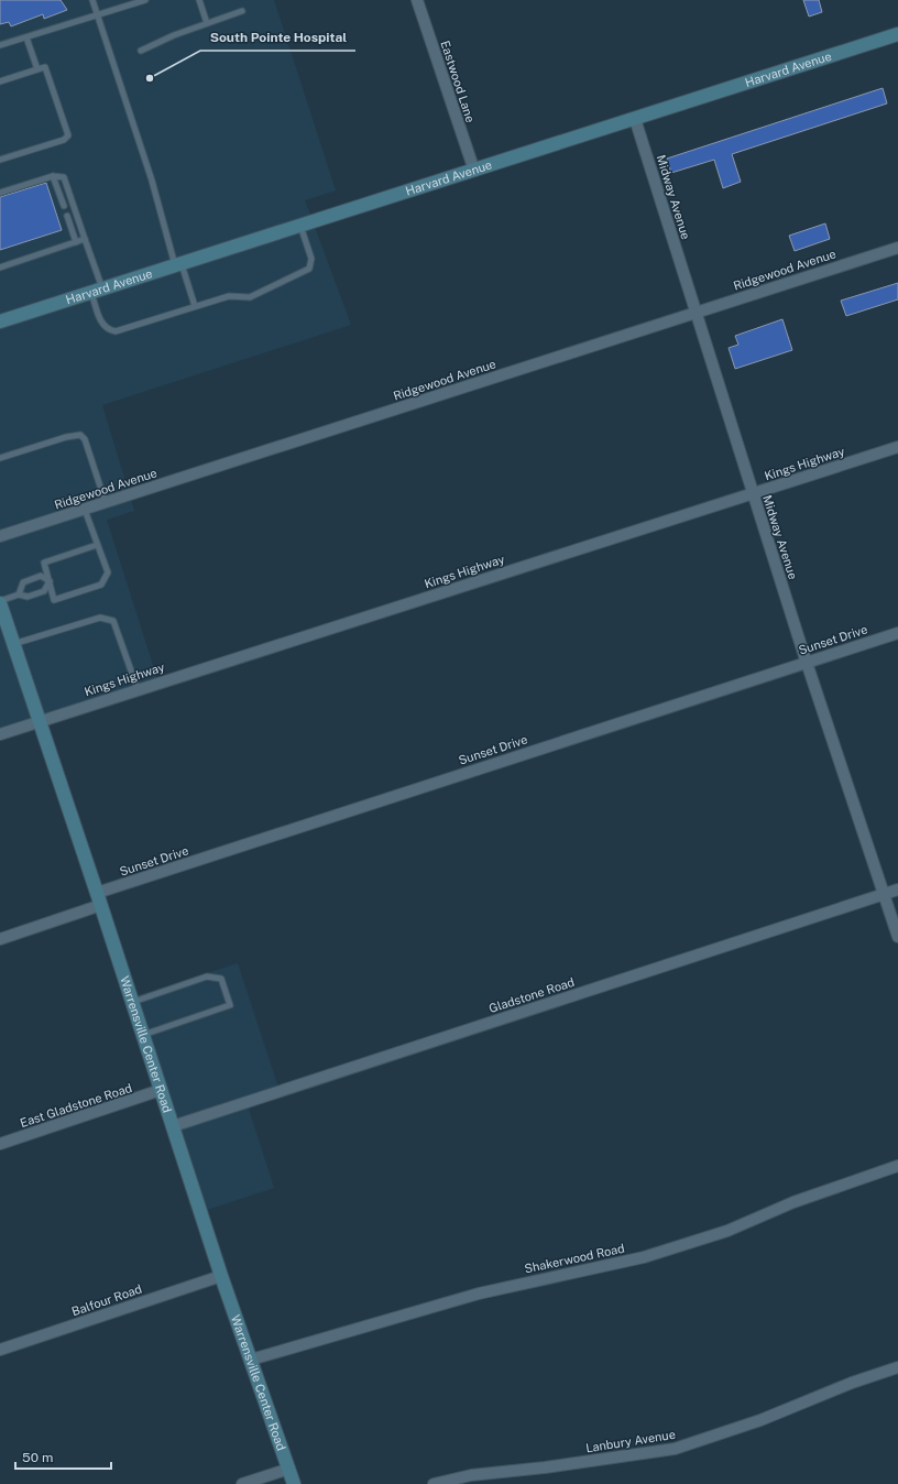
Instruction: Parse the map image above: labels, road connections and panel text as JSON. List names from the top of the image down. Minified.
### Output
{"streets":{"main road":["Harvard Avenue","Warrensville Center Road"],"street":["Eastwood Lane","Midway Avenue","Ridgewood Avenue","Kings Highway","Sunset Drive","Gladstone Road","East Gladstone Road","Shakerwood Road","Balfour Road","Lanbury Avenue"]},"crossings":[["Harvard Avenue","Eastwood Lane"],["Harvard Avenue","Midway Avenue"],["Midway Avenue","Ridgewood Avenue"],["Midway Avenue","Kings Highway"],["Midway Avenue","Sunset Drive"],["Midway Avenue","Gladstone Road"],["Kings Highway","Warrensville Center Road"],["Sunset Drive","Warrensville Center Road"],["Gladstone Road","Warrensville Center Road"],["Warrensville Center Road","East Gladstone Road"],["Warrensville Center Road","Shakerwood Road"],["Warrensville Center Road","Balfour Road"]],"places":["South Pointe Hospital"],"scale_bar":"50 m"}
